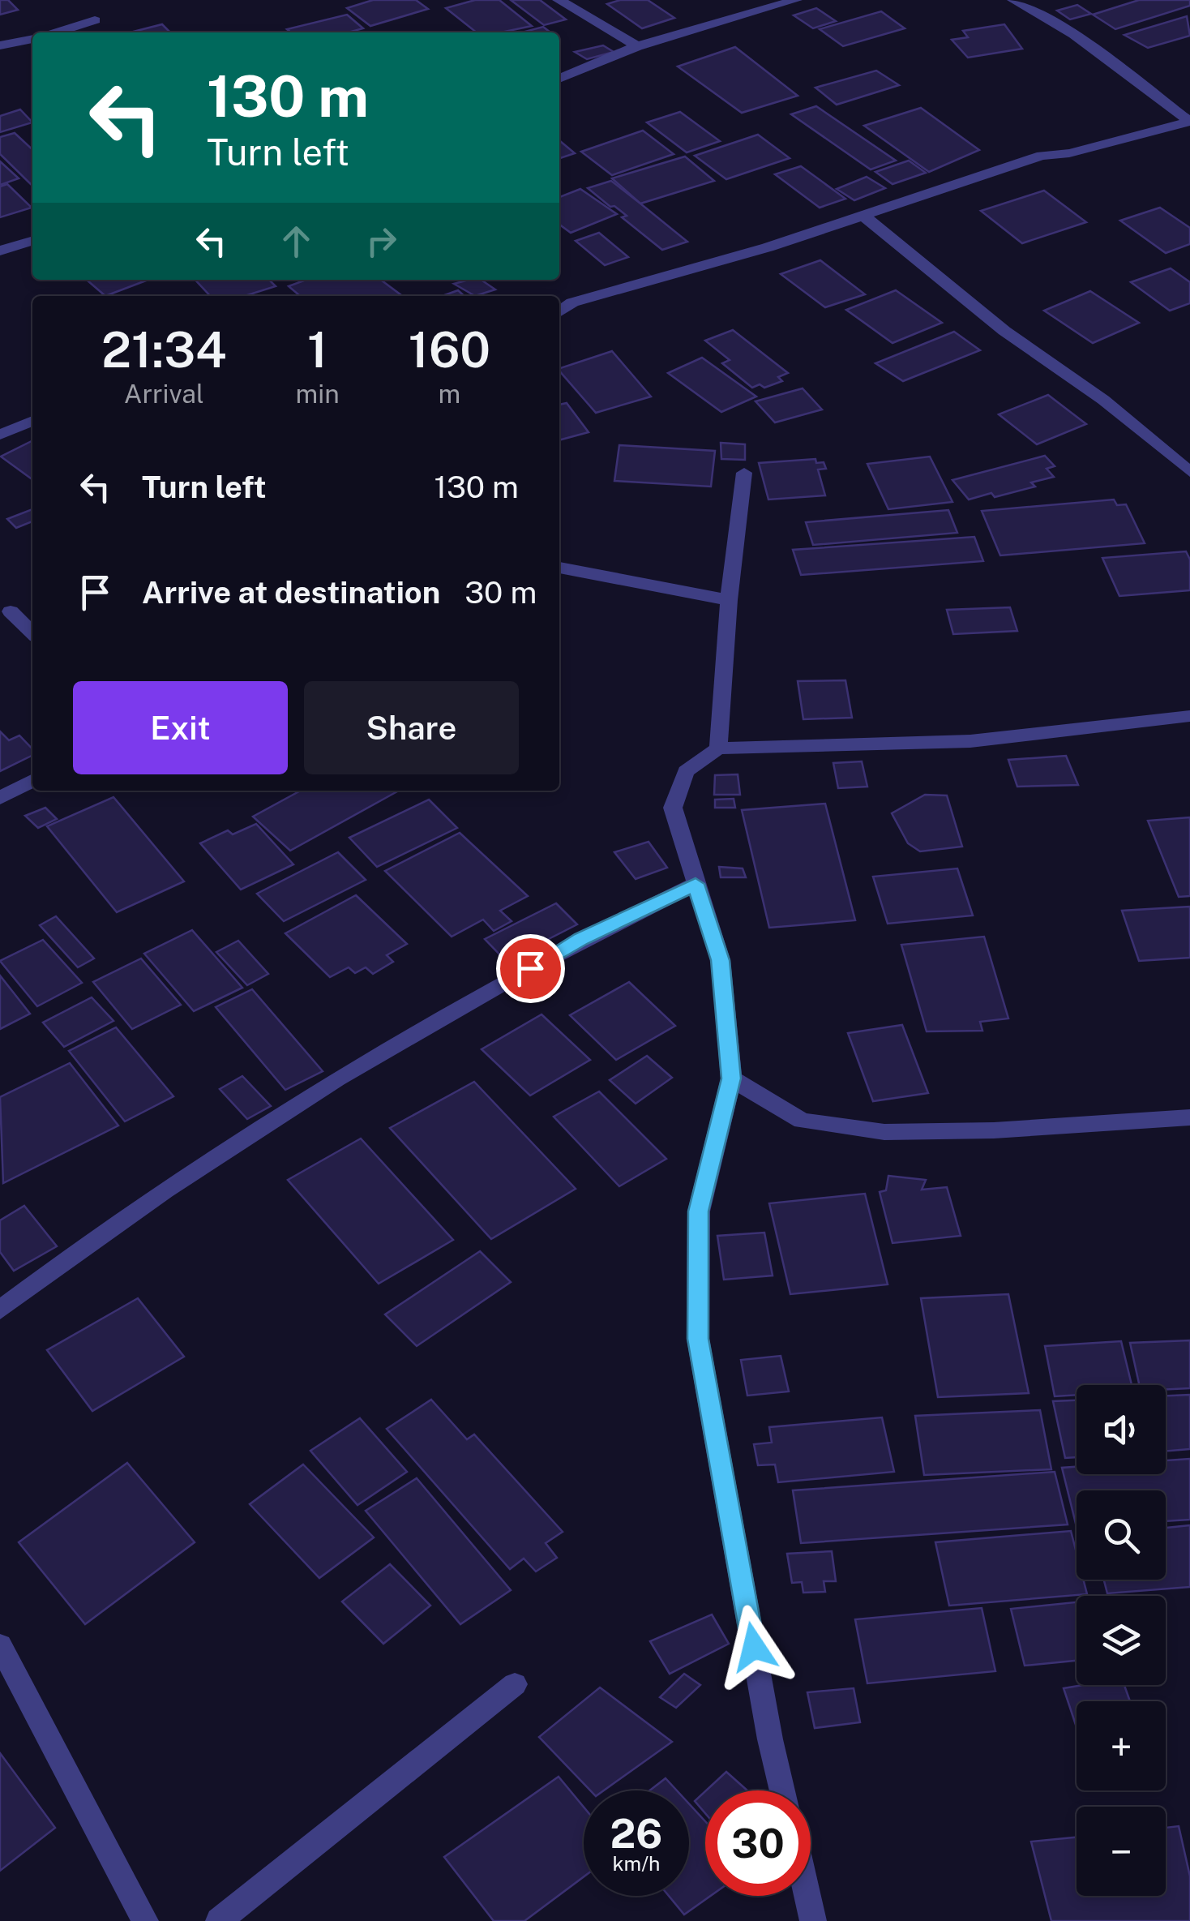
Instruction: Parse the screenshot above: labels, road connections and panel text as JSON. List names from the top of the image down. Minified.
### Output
{"page":{"turn":["130 m","Turn left"],"eta":["21:34","Arrival","1","min","160","m"],"list":[{"name":"Turn left","value":"130 m"},{"name":"Arrive at destination","value":"30 m"}],"buttons":["Exit","Share"],"map_buttons":["+","−"],"speed":"26 km/h","limit":"30"}}
